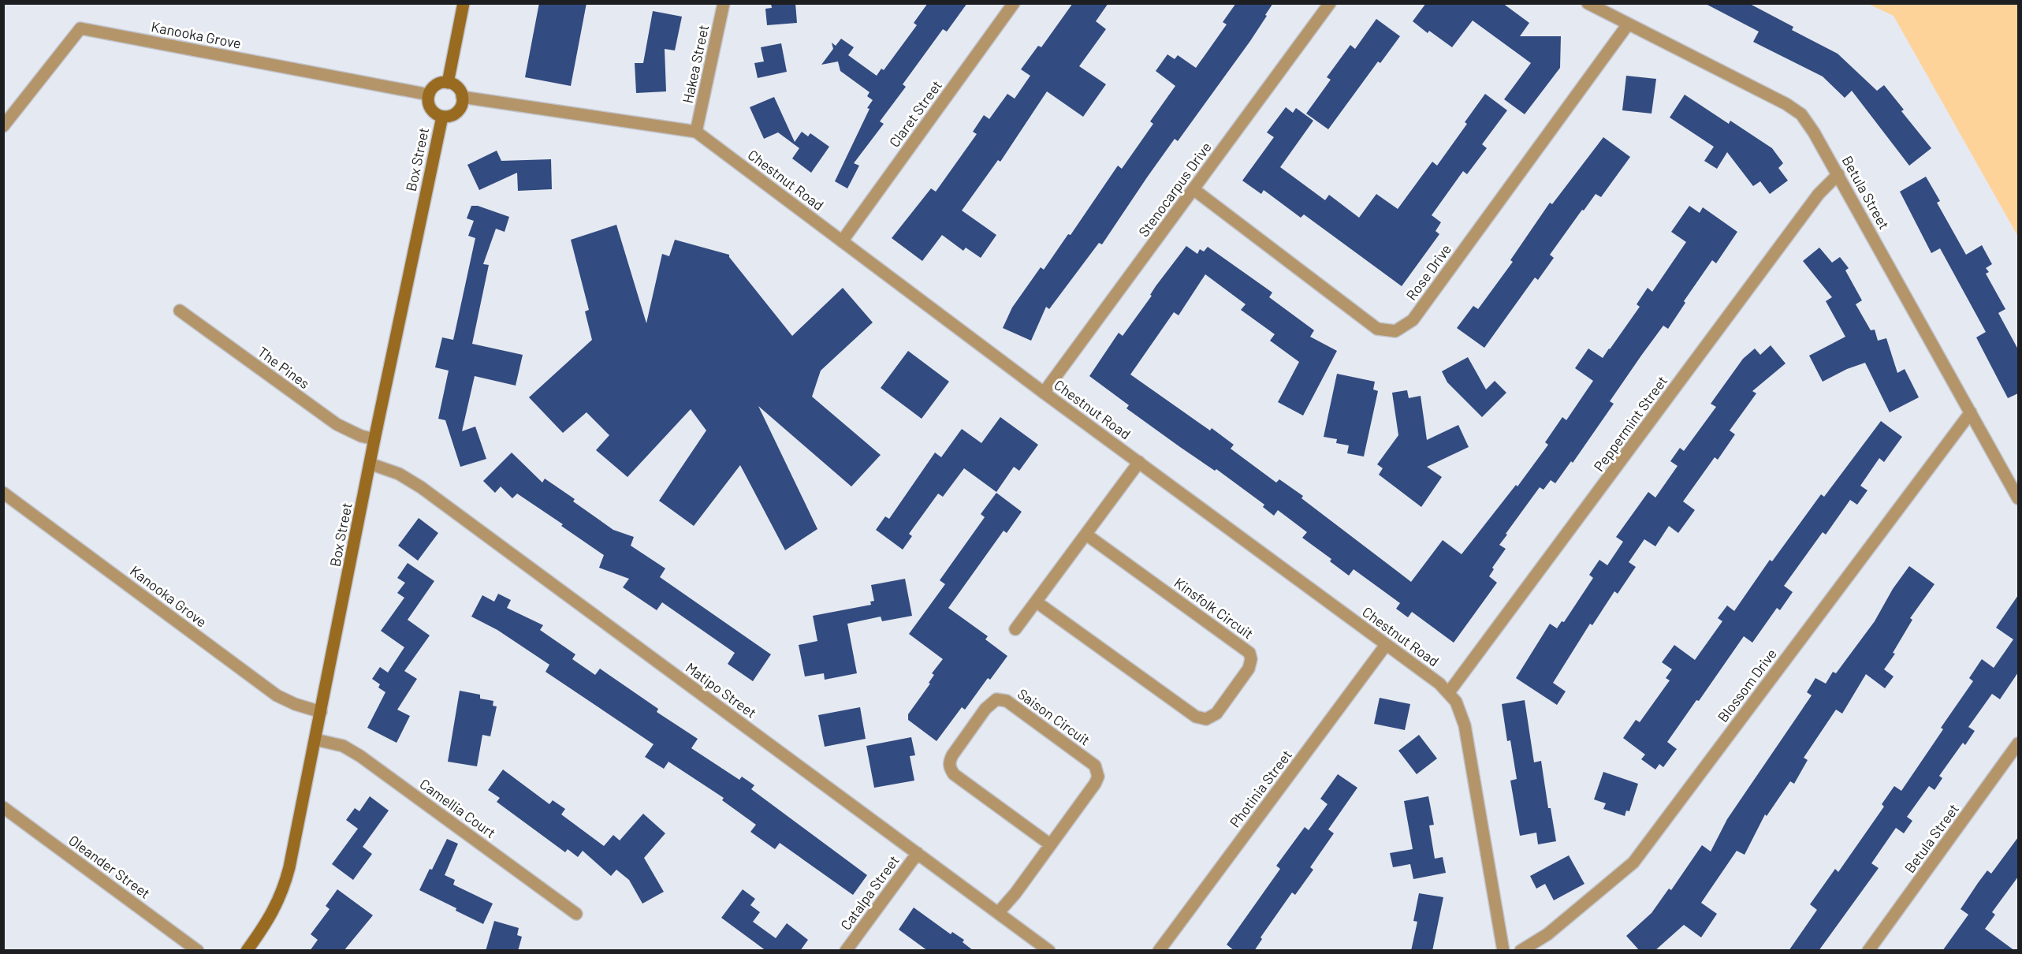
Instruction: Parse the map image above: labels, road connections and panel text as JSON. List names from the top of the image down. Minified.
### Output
{"streets":{"main road":["Box Street"],"street":["Kanooka Grove","Hakea Street","Claret Street","Chestnut Road","Stenocarpus Drive","Betula Street","Rose Drive","The Pines","Peppermint Street","Kinsfolk Circuit","Blossom Drive","Matipo Street","Saison Circuit","Photinia Street","Camellia Court","Oleander Street","Catalpa Street"]},"crossings":[["Kanooka Grove","Box Street"],["Kanooka Grove","Chestnut Road"],["Hakea Street","Chestnut Road"],["Claret Street","Chestnut Road"],["Box Street","Chestnut Road"],["Box Street","The Pines"],["Box Street","Matipo Street"],["Box Street","Camellia Court"],["Chestnut Road","Stenocarpus Drive"],["Chestnut Road","Peppermint Street"],["Chestnut Road","Photinia Street"],["Stenocarpus Drive","Rose Drive"],["Betula Street","Rose Drive"],["Betula Street","Peppermint Street"],["Betula Street","Blossom Drive"],["Matipo Street","Saison Circuit"],["Matipo Street","Catalpa Street"]]}
